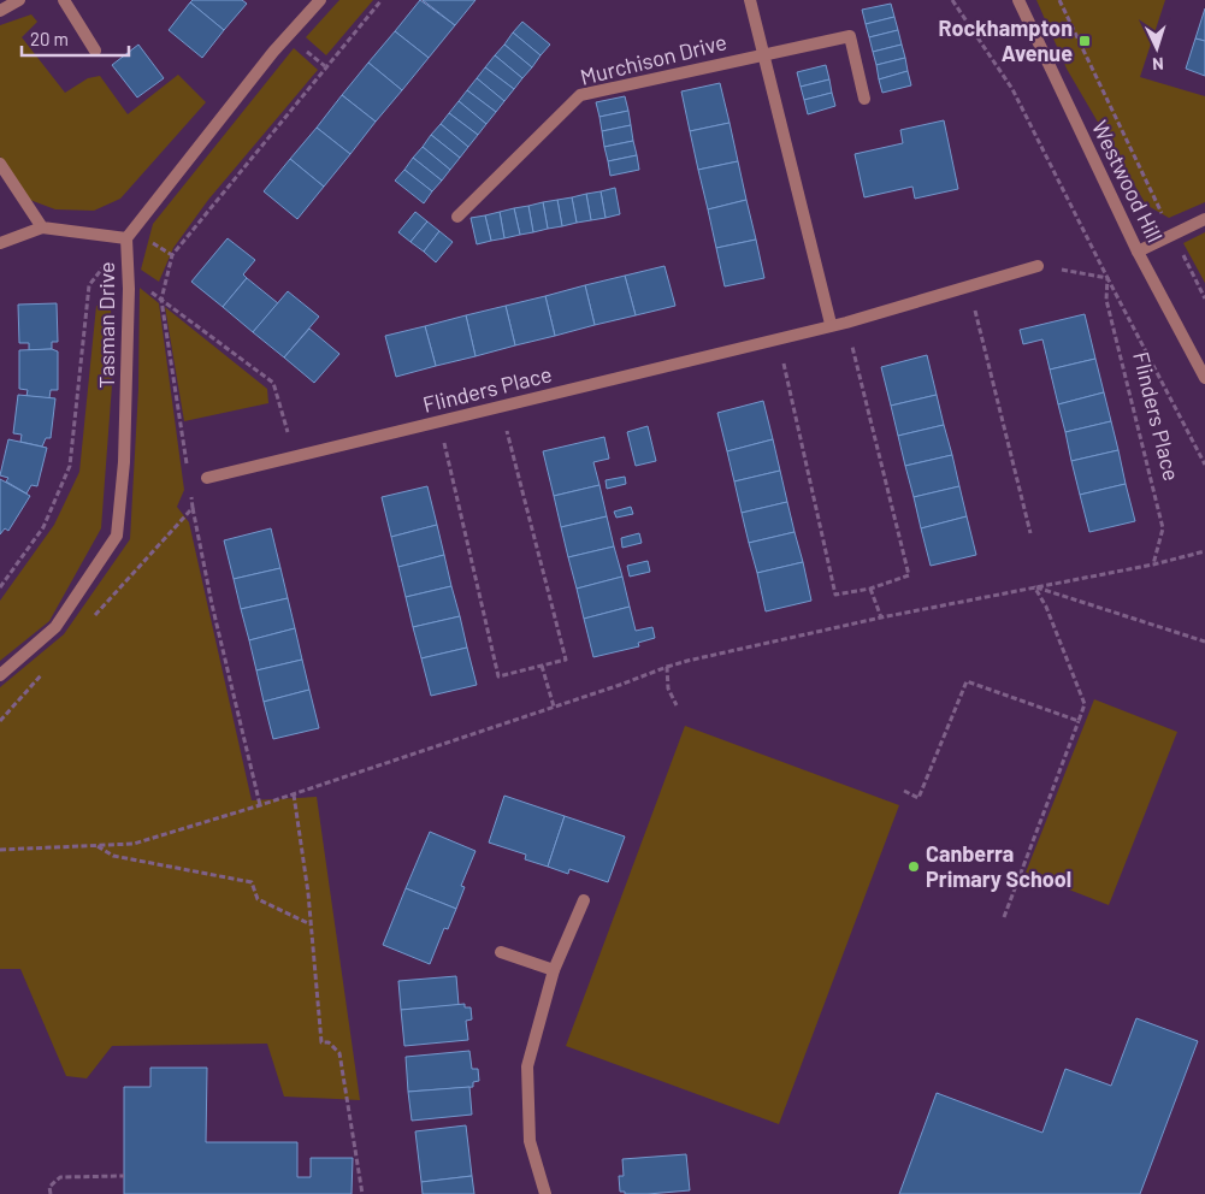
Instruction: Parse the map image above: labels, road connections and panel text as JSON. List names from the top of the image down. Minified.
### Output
{"streets":{"street":["Murchison Drive","Westwood Hill","Tasman Drive","Flinders Place"]},"places":{"transit":["Rockhampton Avenue"],"other":["Canberra Primary School"]},"scale_bar":"20 m","north":"bottom"}
